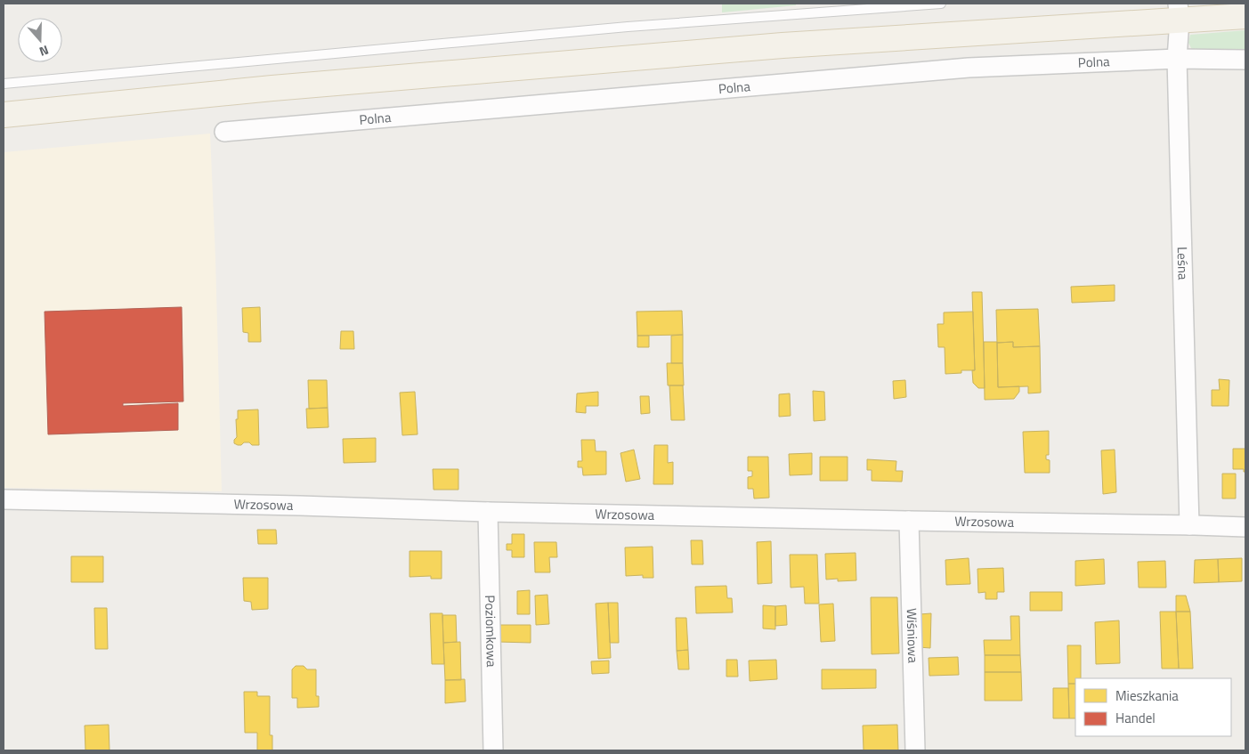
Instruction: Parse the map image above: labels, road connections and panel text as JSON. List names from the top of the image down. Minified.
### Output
{"streets":{"street":["Polna","Leśna","Wrzosowa","Poziomkowa","Wiśniowa"]},"crossings":[["Polna","Leśna"],["Leśna","Wrzosowa"],["Wrzosowa","Poziomkowa"],["Wrzosowa","Wiśniowa"]],"legend":["Mieszkania","Handel"],"north":"bottom"}
